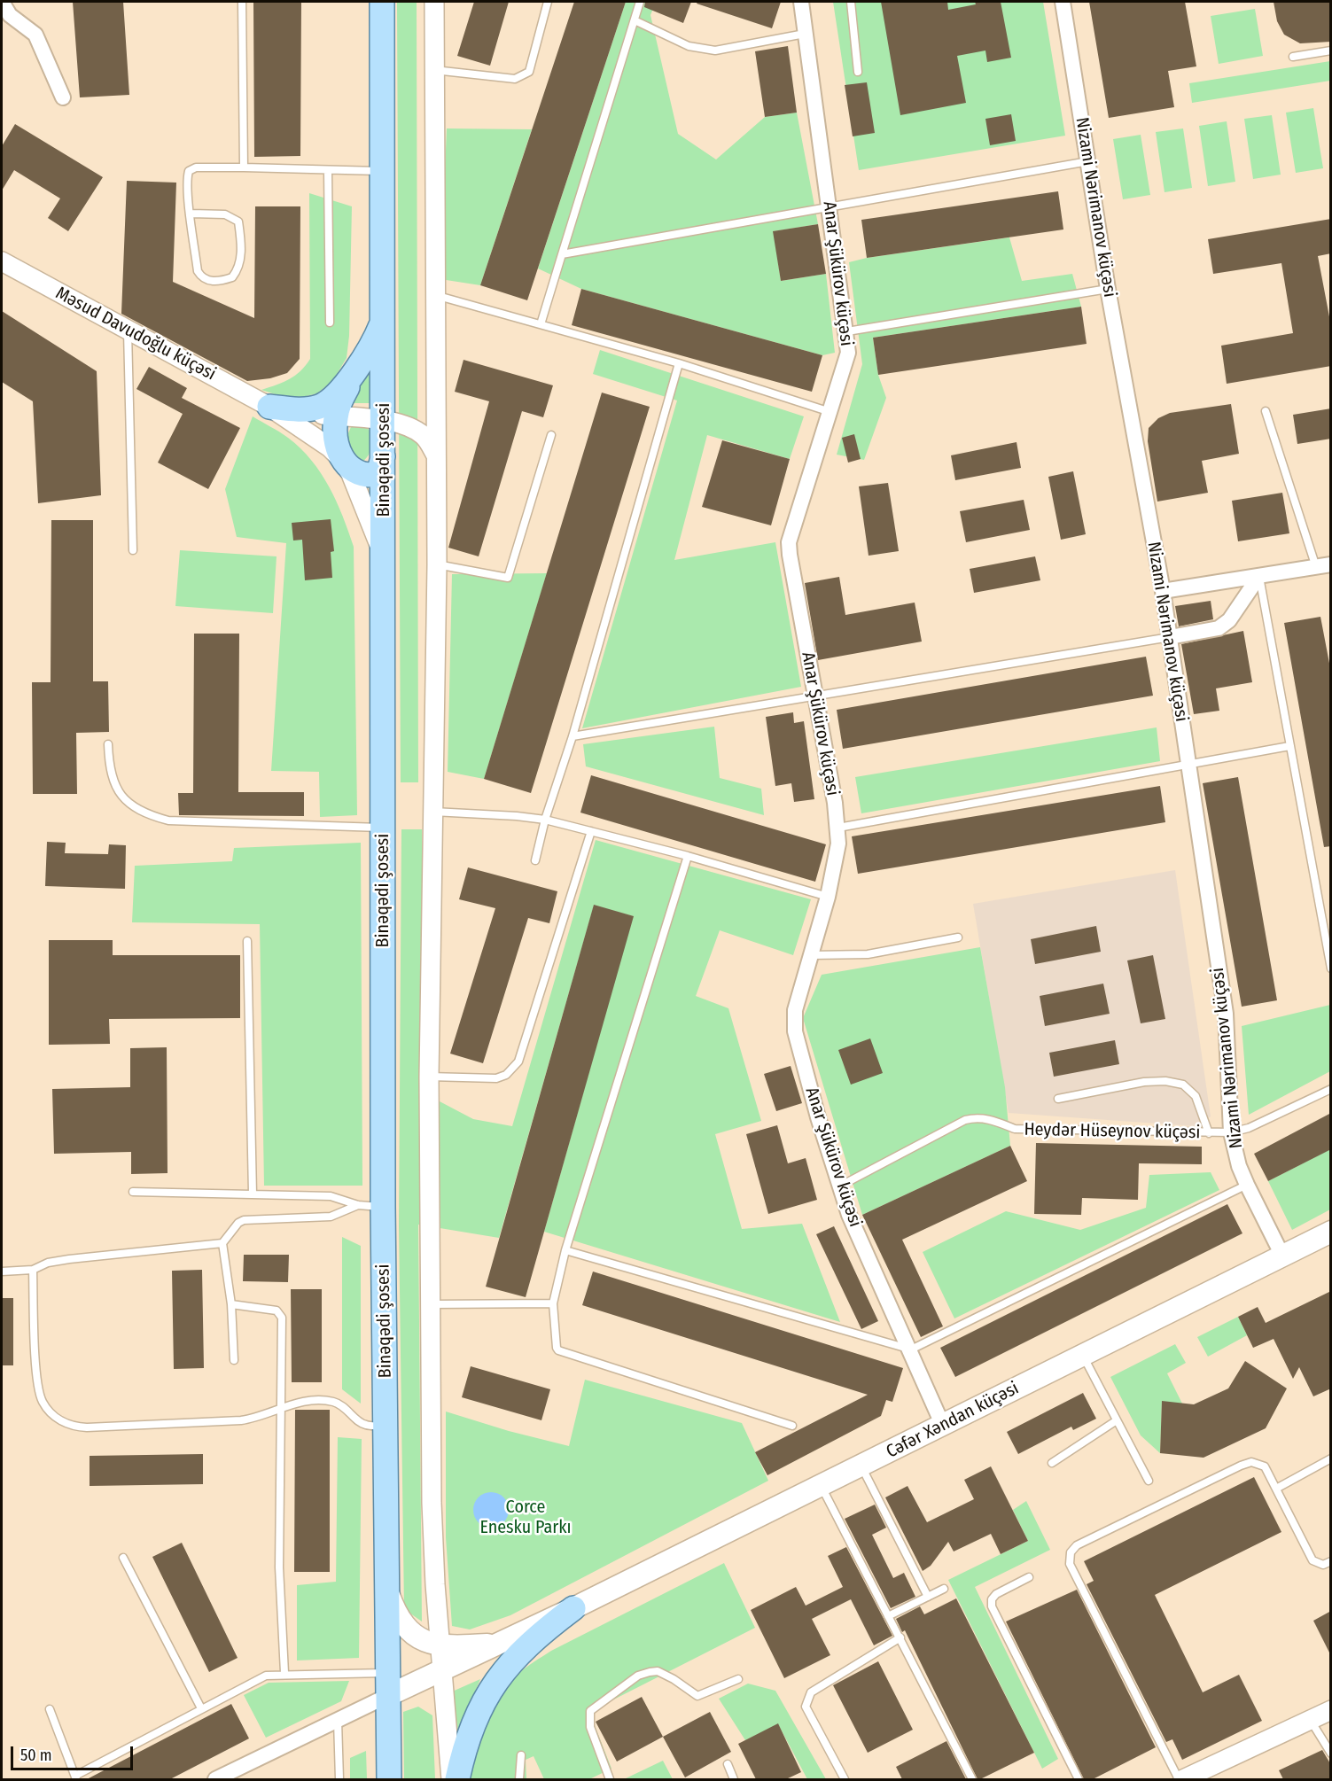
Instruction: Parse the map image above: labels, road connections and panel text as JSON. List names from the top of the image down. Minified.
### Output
{"streets":{"main road":["Binəqədi şosesi","Cəfər Xəndan küçəsi"],"street":["Nizami Nərimanov küçəsi","Anar Şükürov küçəsi","Məsud Davudoğlu küçəsi"],"lane":["Heydər Hüseynov küçəsi"]},"crossings":[["Nizami Nərimanov küçəsi","Heydər Hüseynov küçəsi"],["Nizami Nərimanov küçəsi","Cəfər Xəndan küçəsi"],["Anar Şükürov küçəsi","Heydər Hüseynov küçəsi"],["Anar Şükürov küçəsi","Cəfər Xəndan küçəsi"],["Binəqədi şosesi","Cəfər Xəndan küçəsi"]],"parks":["Corce Enesku Parkı"],"scale_bar":"50 m"}
